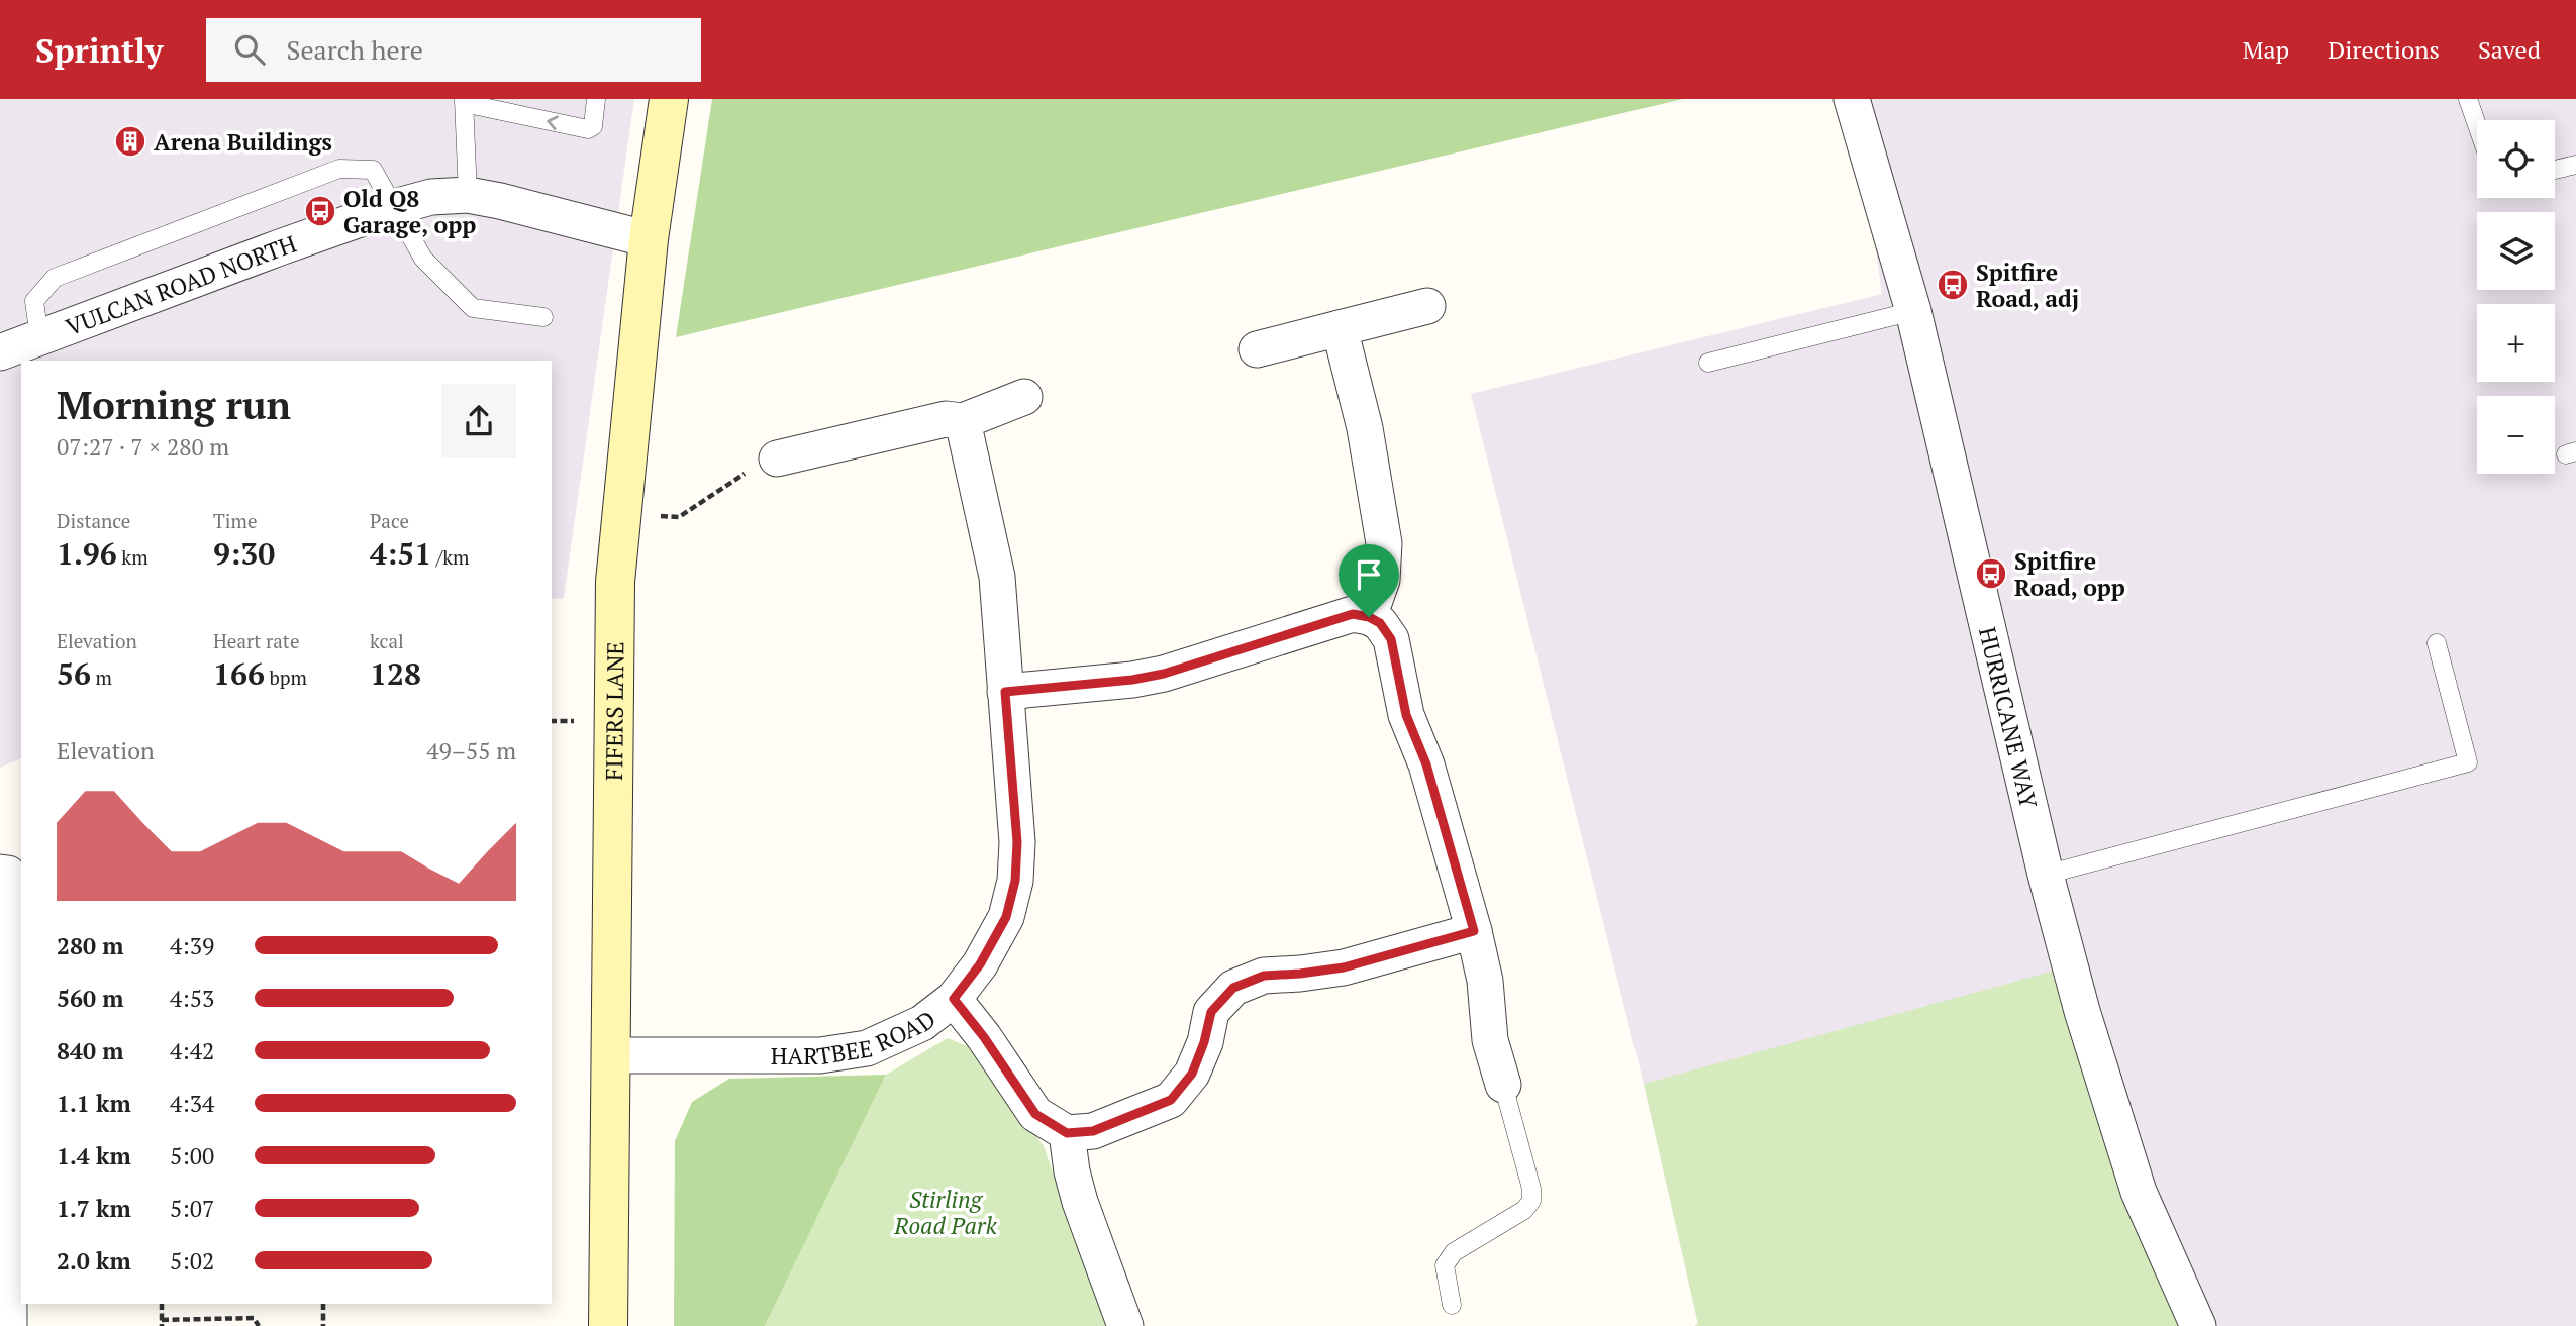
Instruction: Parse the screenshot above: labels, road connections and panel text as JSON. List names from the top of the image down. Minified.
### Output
{"streets":{"street":["VULCAN ROAD NORTH","FIFERS LANE","HURRICANE WAY","HARTBEE ROAD"]},"crossings":[["VULCAN ROAD NORTH","FIFERS LANE"],["FIFERS LANE","HARTBEE ROAD"]],"parks":["Stirling Road Park"],"places":{"building":["Arena Buildings"],"bus stop":["Old Q8 Garage, opp","Spitfire Road, adj","Spitfire Road, opp"]},"page":{"header":"Sprintly","search":"Search here","nav":["Map","Directions","Saved"],"map_buttons":["+","−"],"heading":["Morning run","07:27 · 7 × 280 m"],"stats":[["Distance","1.96 km"],["Time","9:30"],["Pace","4:51 /km"],["Elevation","56 m"],["Heart rate","166 bpm"],["kcal","128"]],"chart":["Elevation","49–55 m"],"list":[{"name":"280 m","note":"4:39"},{"name":"560 m","note":"4:53"},{"name":"840 m","note":"4:42"},{"name":"1.1 km","note":"4:34"},{"name":"1.4 km","note":"5:00"},{"name":"1.7 km","note":"5:07"},{"name":"2.0 km","note":"5:02"}]}}
